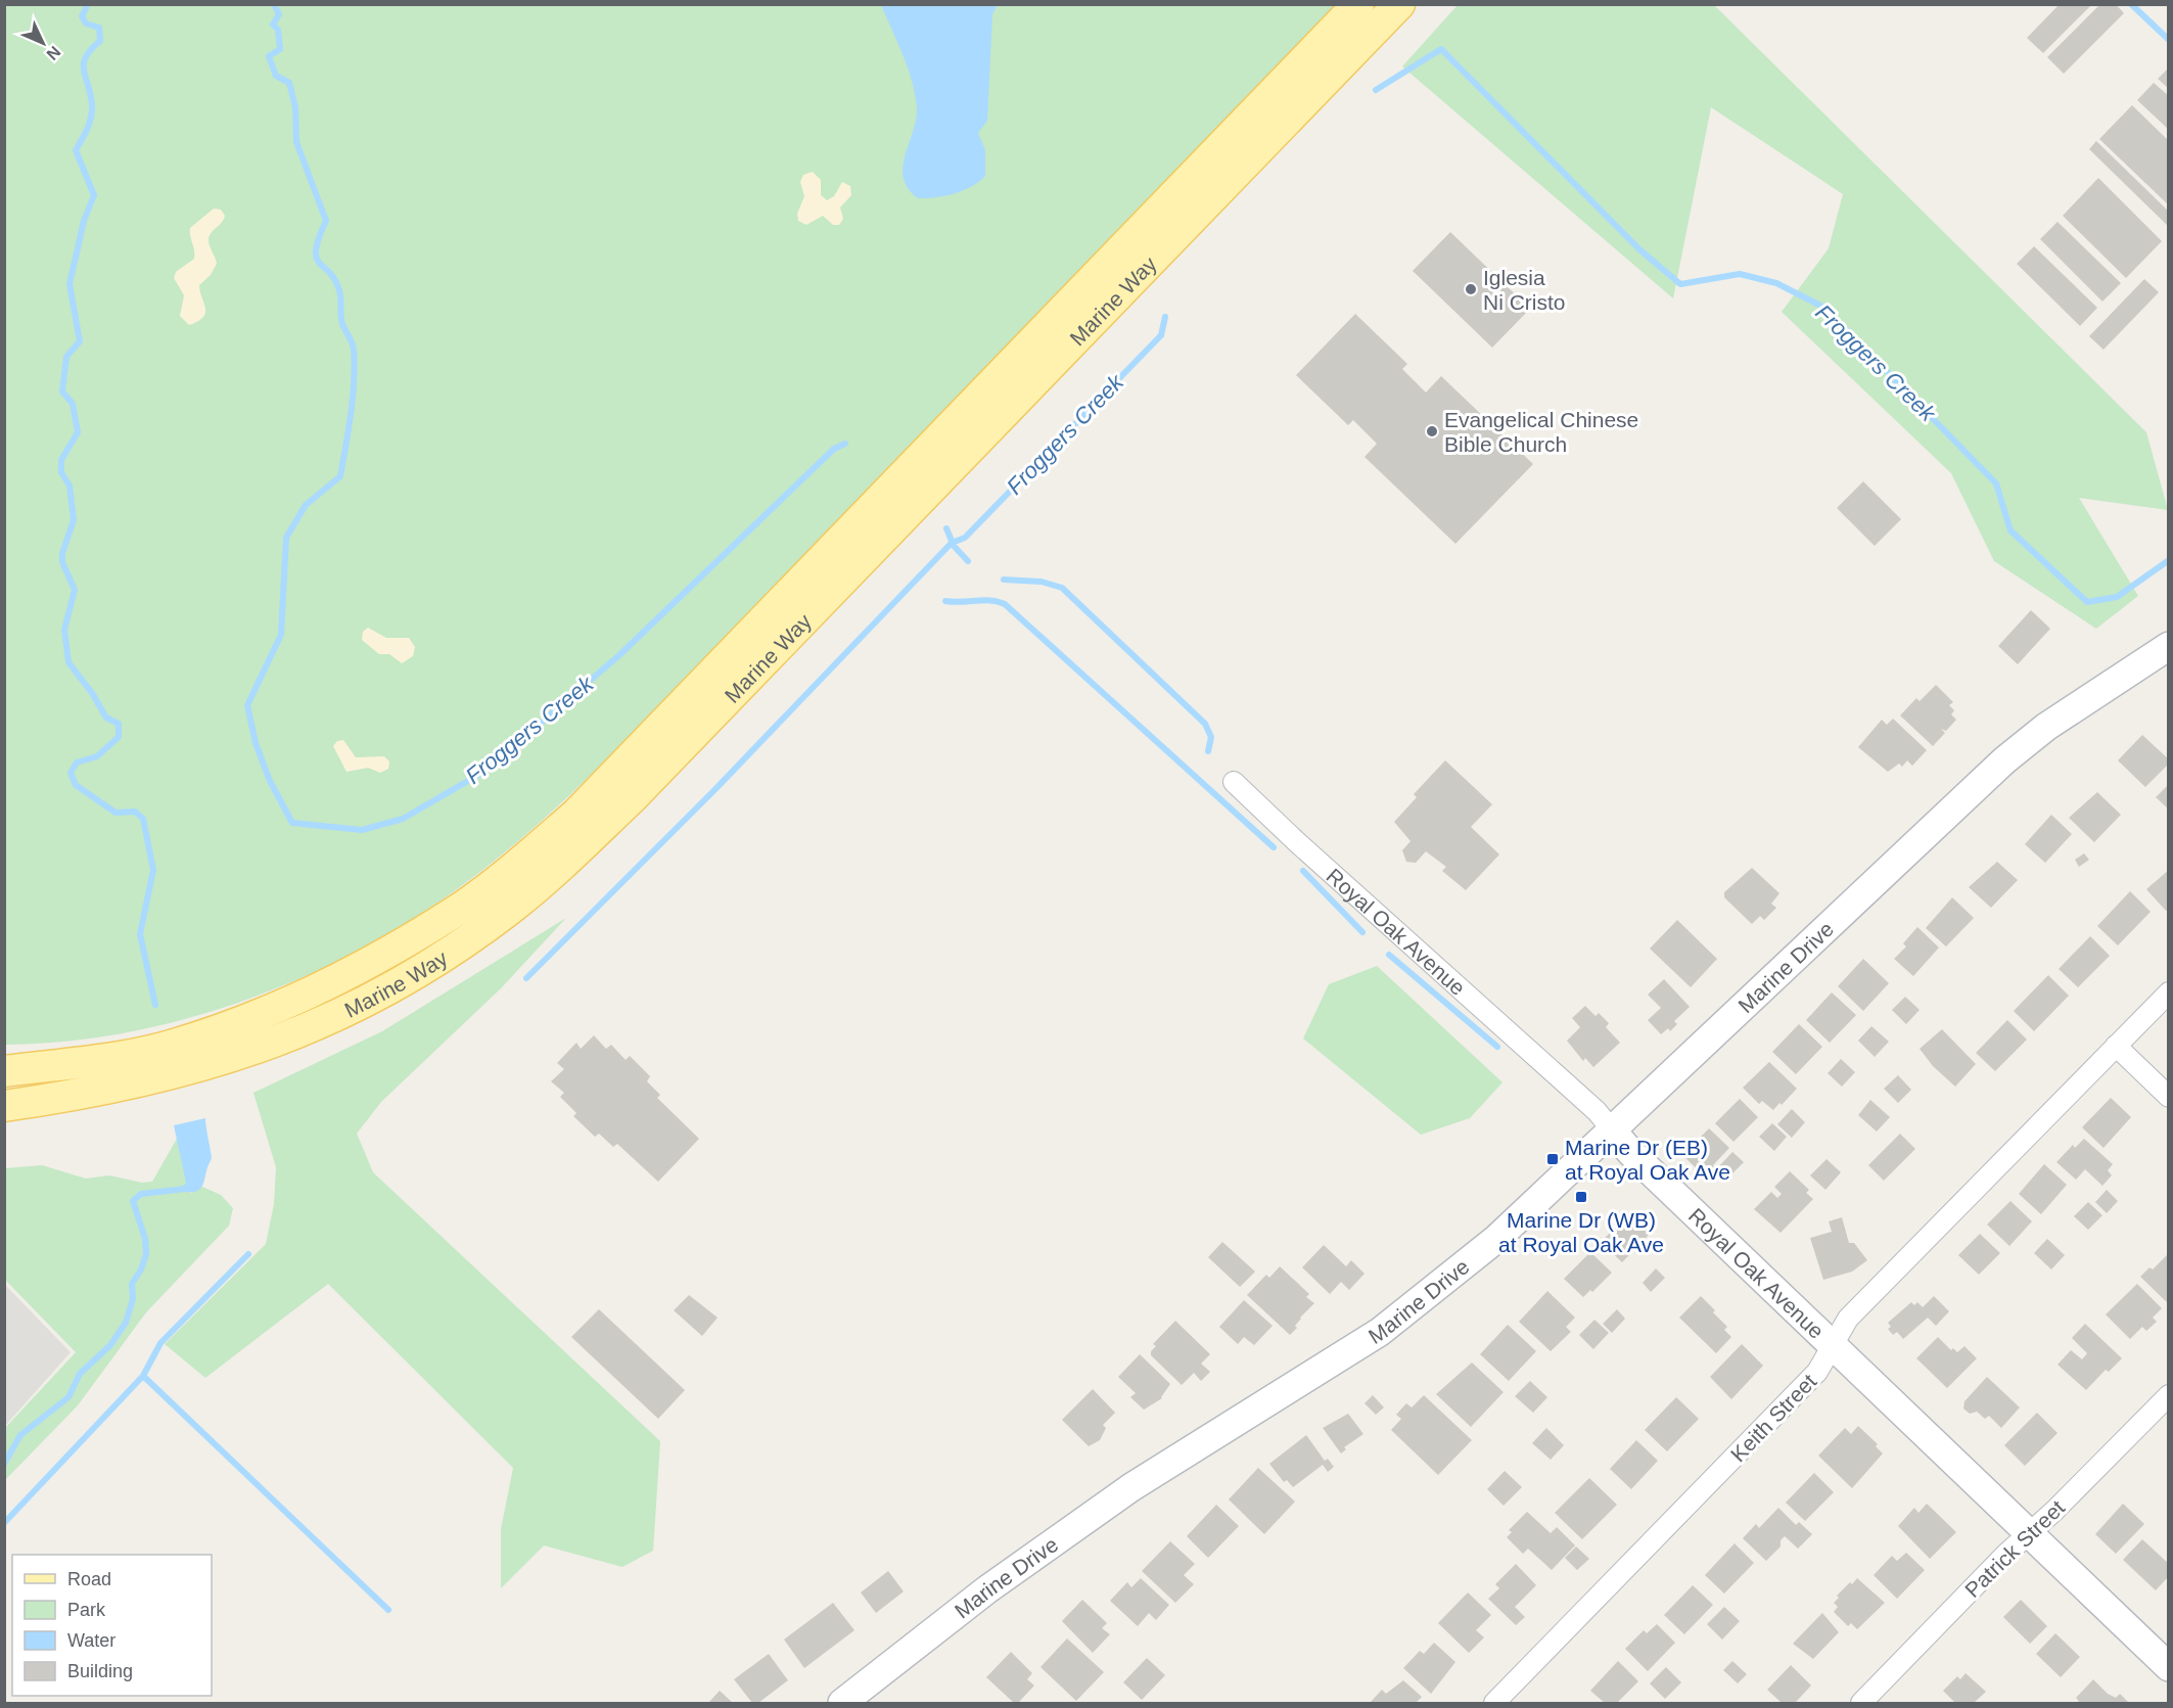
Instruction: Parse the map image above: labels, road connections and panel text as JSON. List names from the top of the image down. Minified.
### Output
{"streets":{"main road":["Marine Way"],"street":["Royal Oak Avenue","Marine Drive","Keith Street","Patrick Street"]},"crossings":[["Royal Oak Avenue","Marine Drive"],["Royal Oak Avenue","Keith Street"],["Royal Oak Avenue","Patrick Street"]],"water":["Froggers Creek"],"places":{"other":["Iglesia Ni Cristo","Evangelical Chinese Bible Church"],"transit":["Marine Dr (EB) at Royal Oak Ave","Marine Dr (WB) at Royal Oak Ave"]},"legend":["Road","Park","Water","Building"],"north":"bottom right"}
